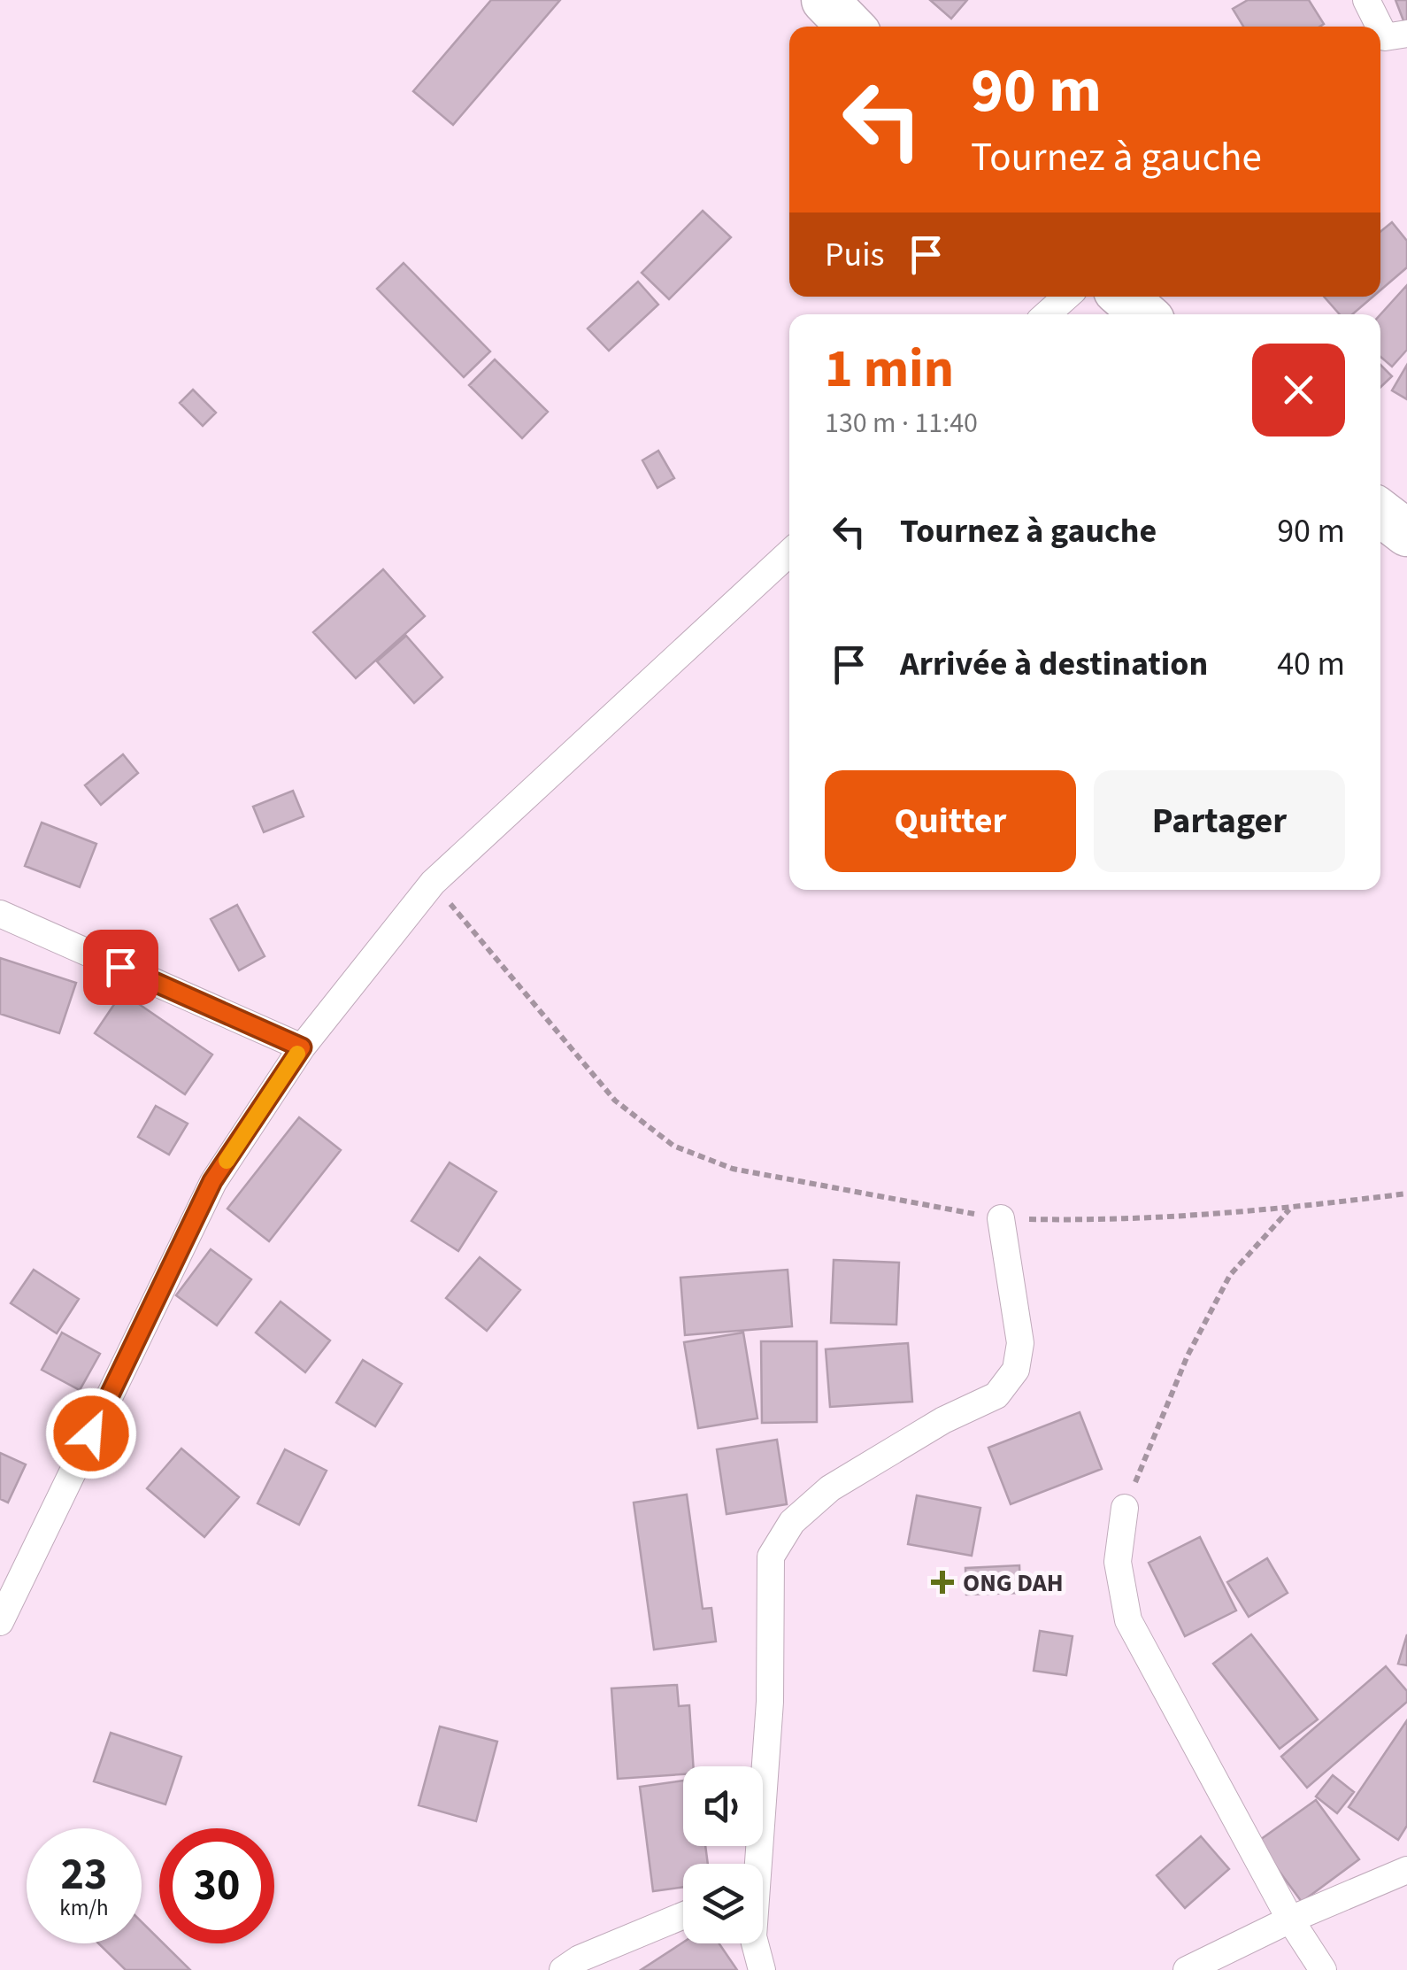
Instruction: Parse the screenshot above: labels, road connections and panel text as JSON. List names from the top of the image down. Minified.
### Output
{"places":{"health":["ONG DAH"]},"page":{"turn":["90 m","Tournez à gauche"],"then":"Puis","heading":["1 min","130 m · 11:40"],"list":[{"name":"Tournez à gauche","value":"90 m"},{"name":"Arrivée à destination","value":"40 m"}],"buttons":["Quitter","Partager"],"speed":"23 km/h","limit":"30"}}
